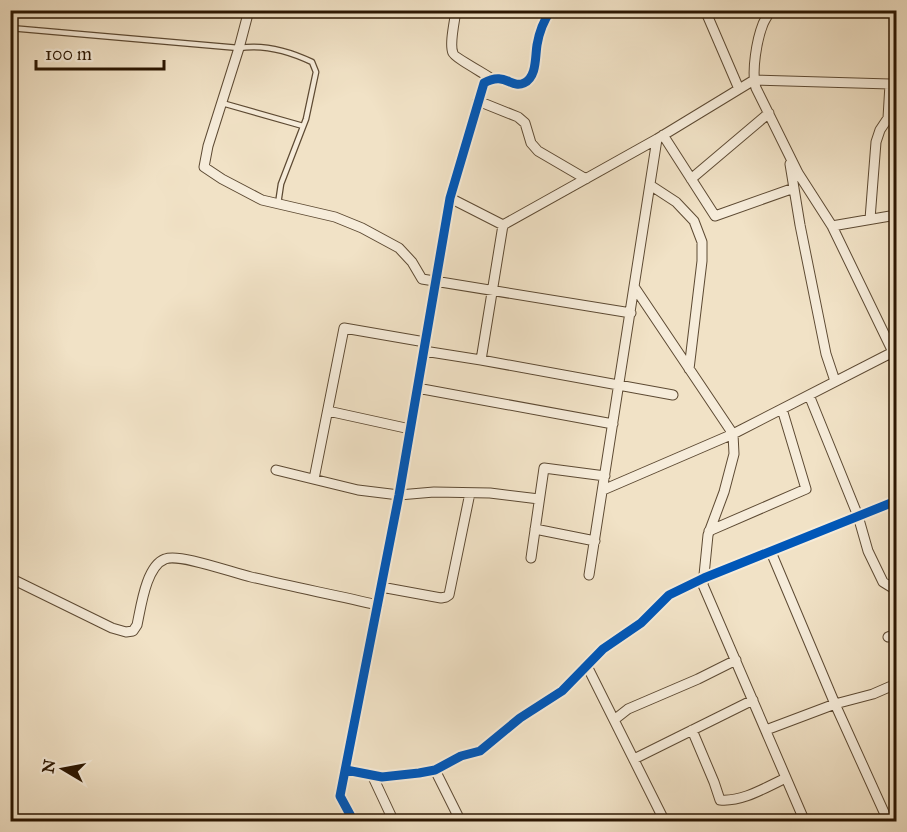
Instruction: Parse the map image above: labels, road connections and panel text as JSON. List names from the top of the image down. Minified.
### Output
{"scale_bar":"100 m","north":"left"}
